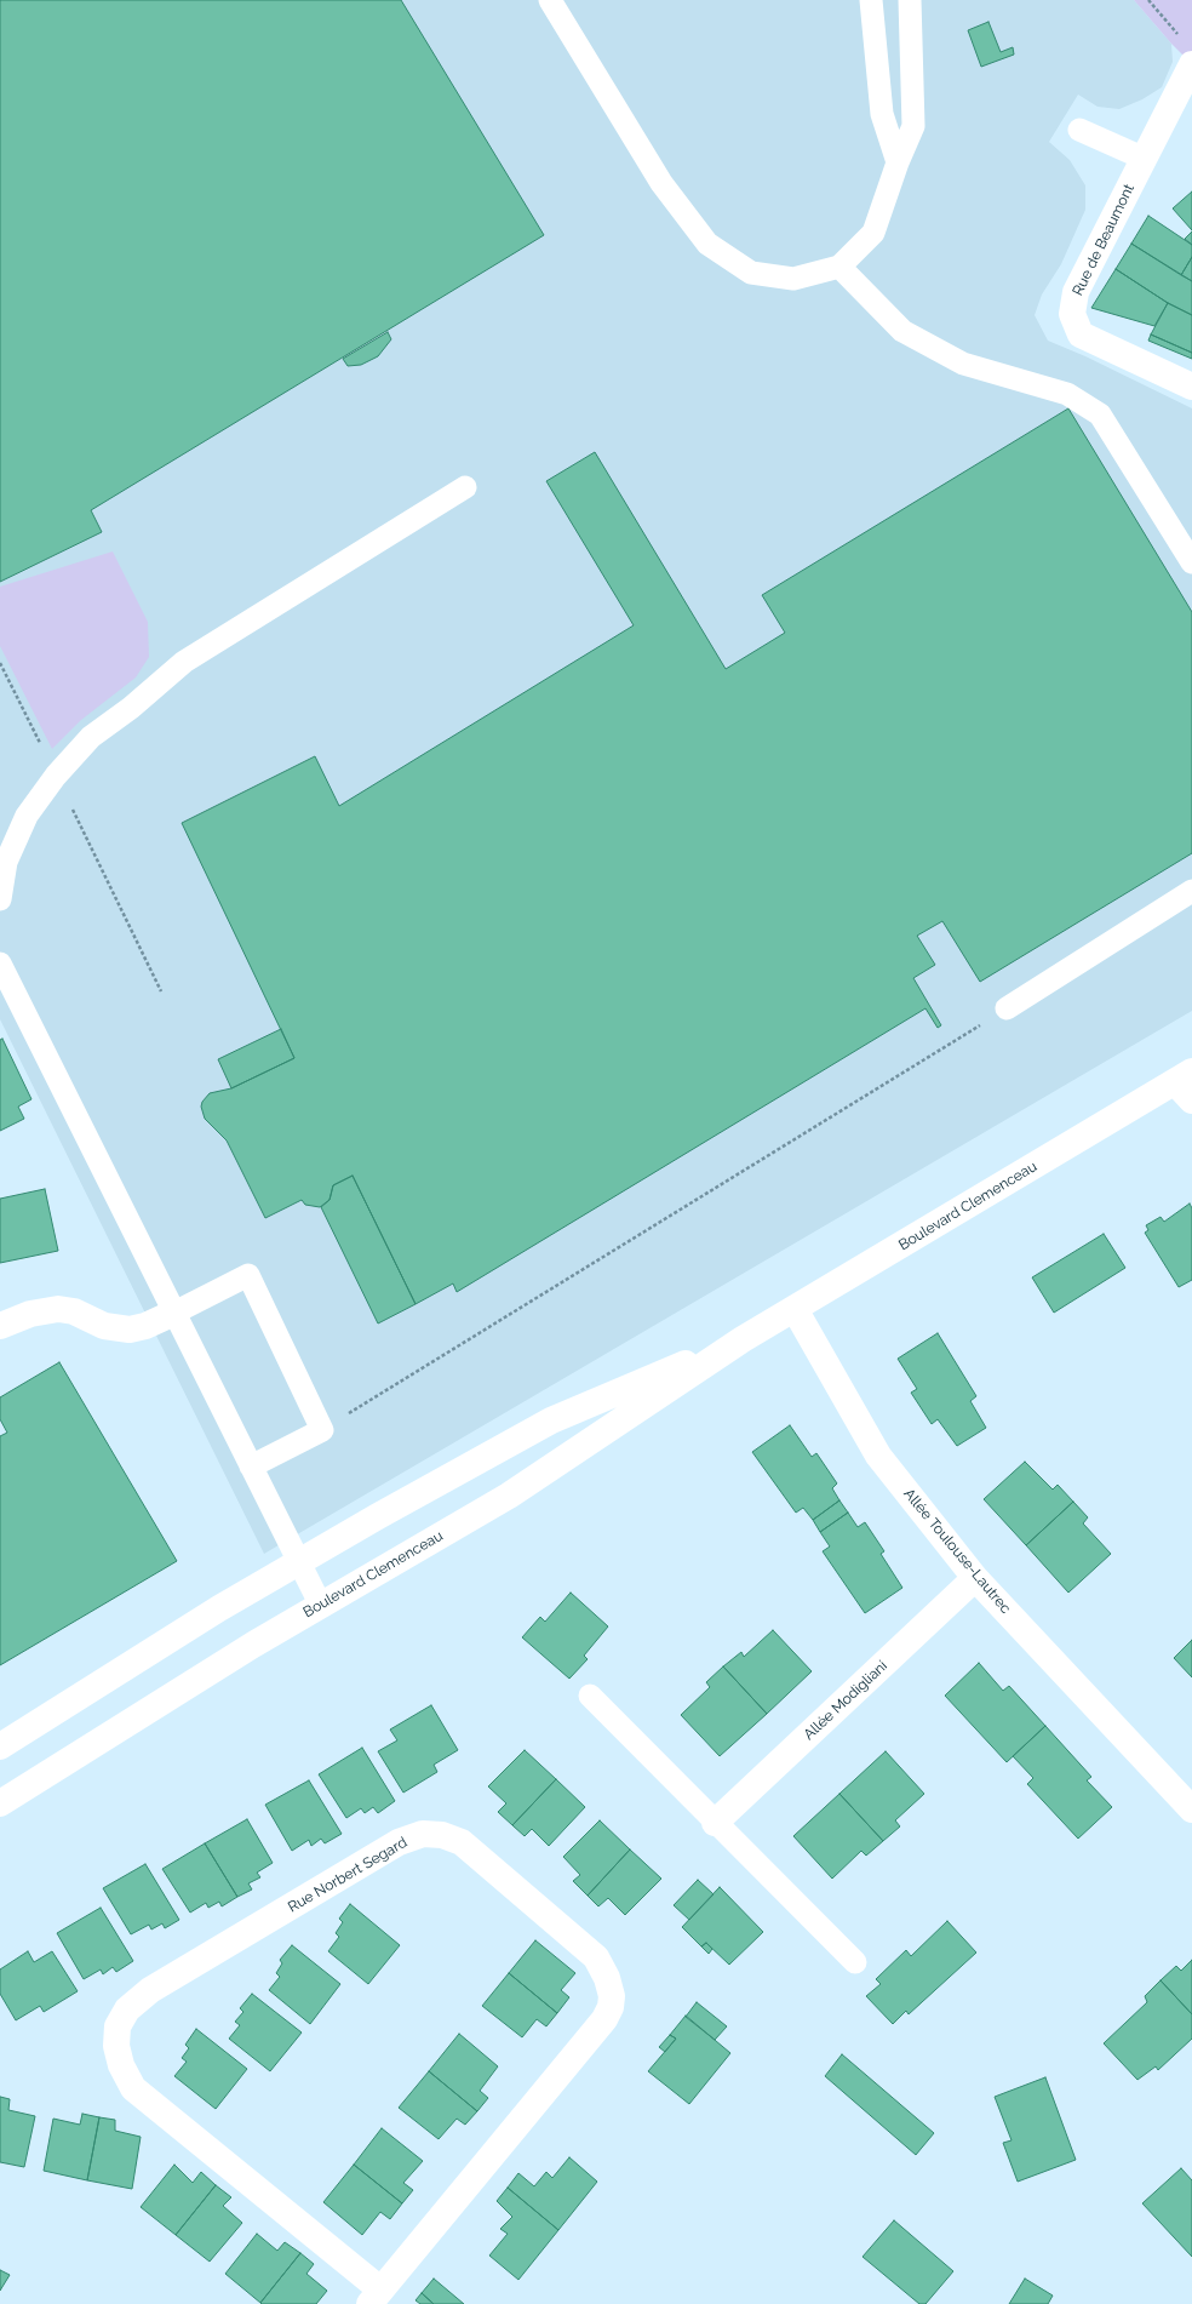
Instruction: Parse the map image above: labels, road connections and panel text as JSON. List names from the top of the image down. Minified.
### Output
{"streets":{"street":["Rue de Beaumont","Boulevard Clemenceau","Allée Toulouse-Lautrec","Allée Modigliani","Rue Norbert Segard"]},"crossings":[["Boulevard Clemenceau","Allée Toulouse-Lautrec"],["Allée Toulouse-Lautrec","Allée Modigliani"]]}
